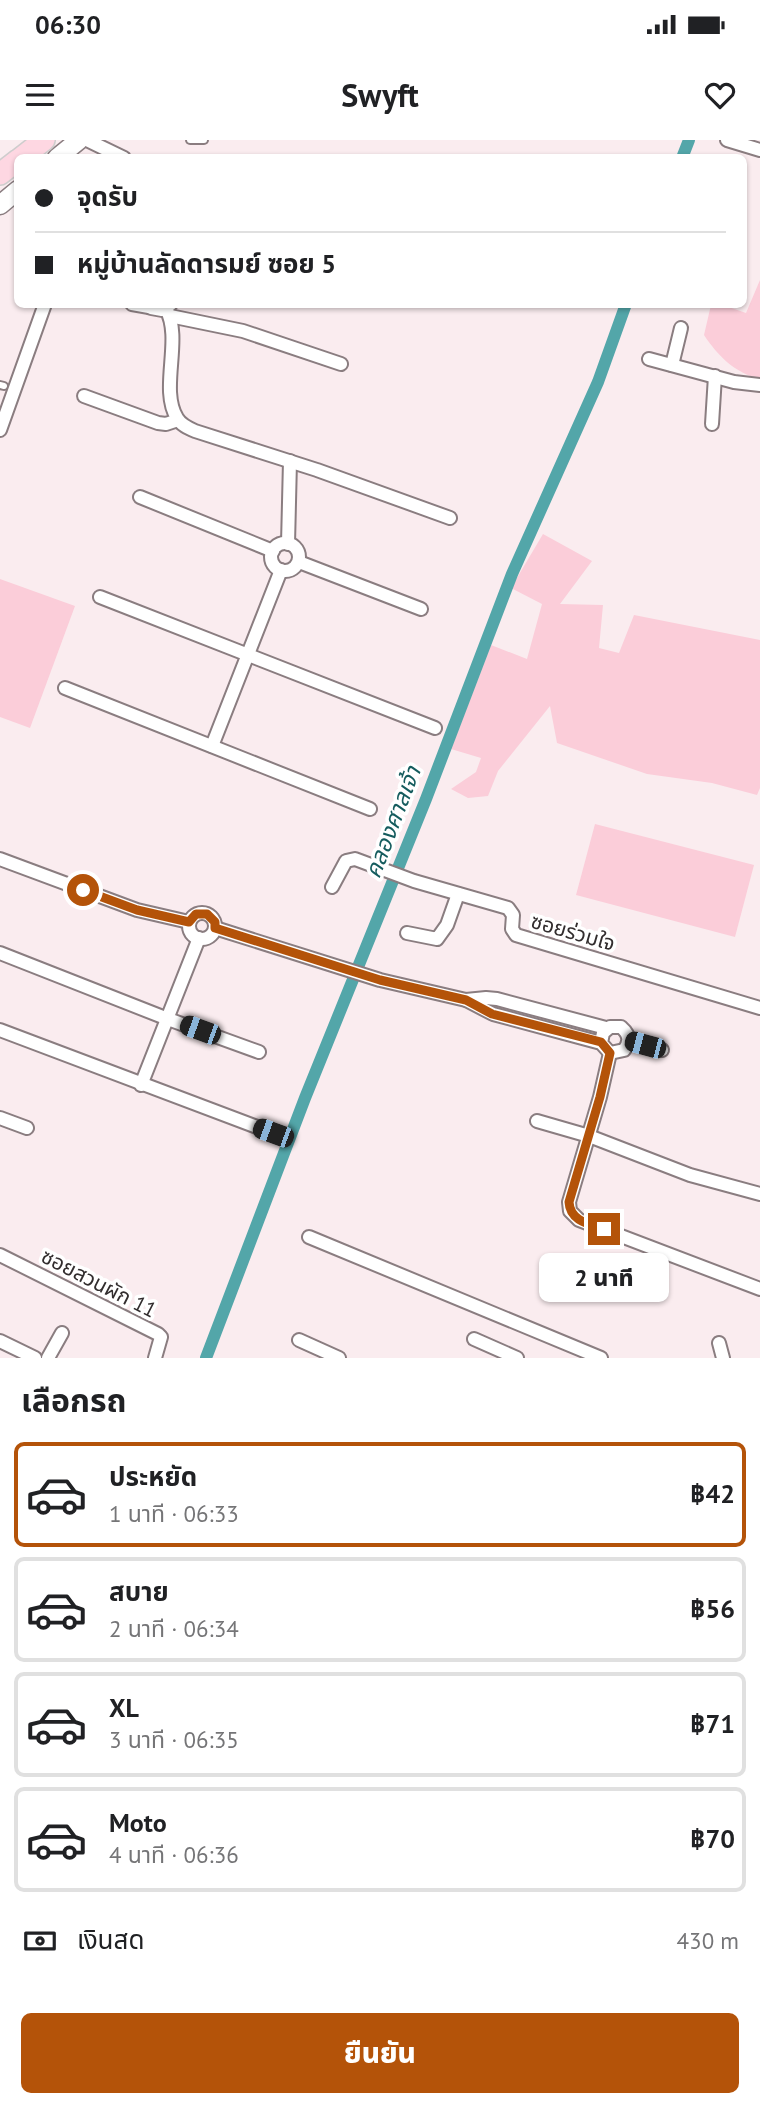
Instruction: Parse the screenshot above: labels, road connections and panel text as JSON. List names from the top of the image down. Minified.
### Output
{"streets":{"street":["ซอยร่วมใจ","ซอยสวนผัก 11"]},"water":["คลองศาลเจ้า"],"page":{"status":"06:30","header":"Swyft","banner":["จุดรับ","หมู่บ้านลัดดารมย์ ซอย 5"],"bubble":"2 นาที","heading":"เลือกรถ","list":[{"name":"ประหยัด","note":"1 นาที · 06:33","value":"฿42"},{"name":"สบาย","note":"2 นาที · 06:34","value":"฿56"},{"name":"XL","note":"3 นาที · 06:35","value":"฿71"},{"name":"Moto","note":"4 นาที · 06:36","value":"฿70"}],"pay":["เงินสด","430 m"],"buttons":"ยืนยัน"}}
